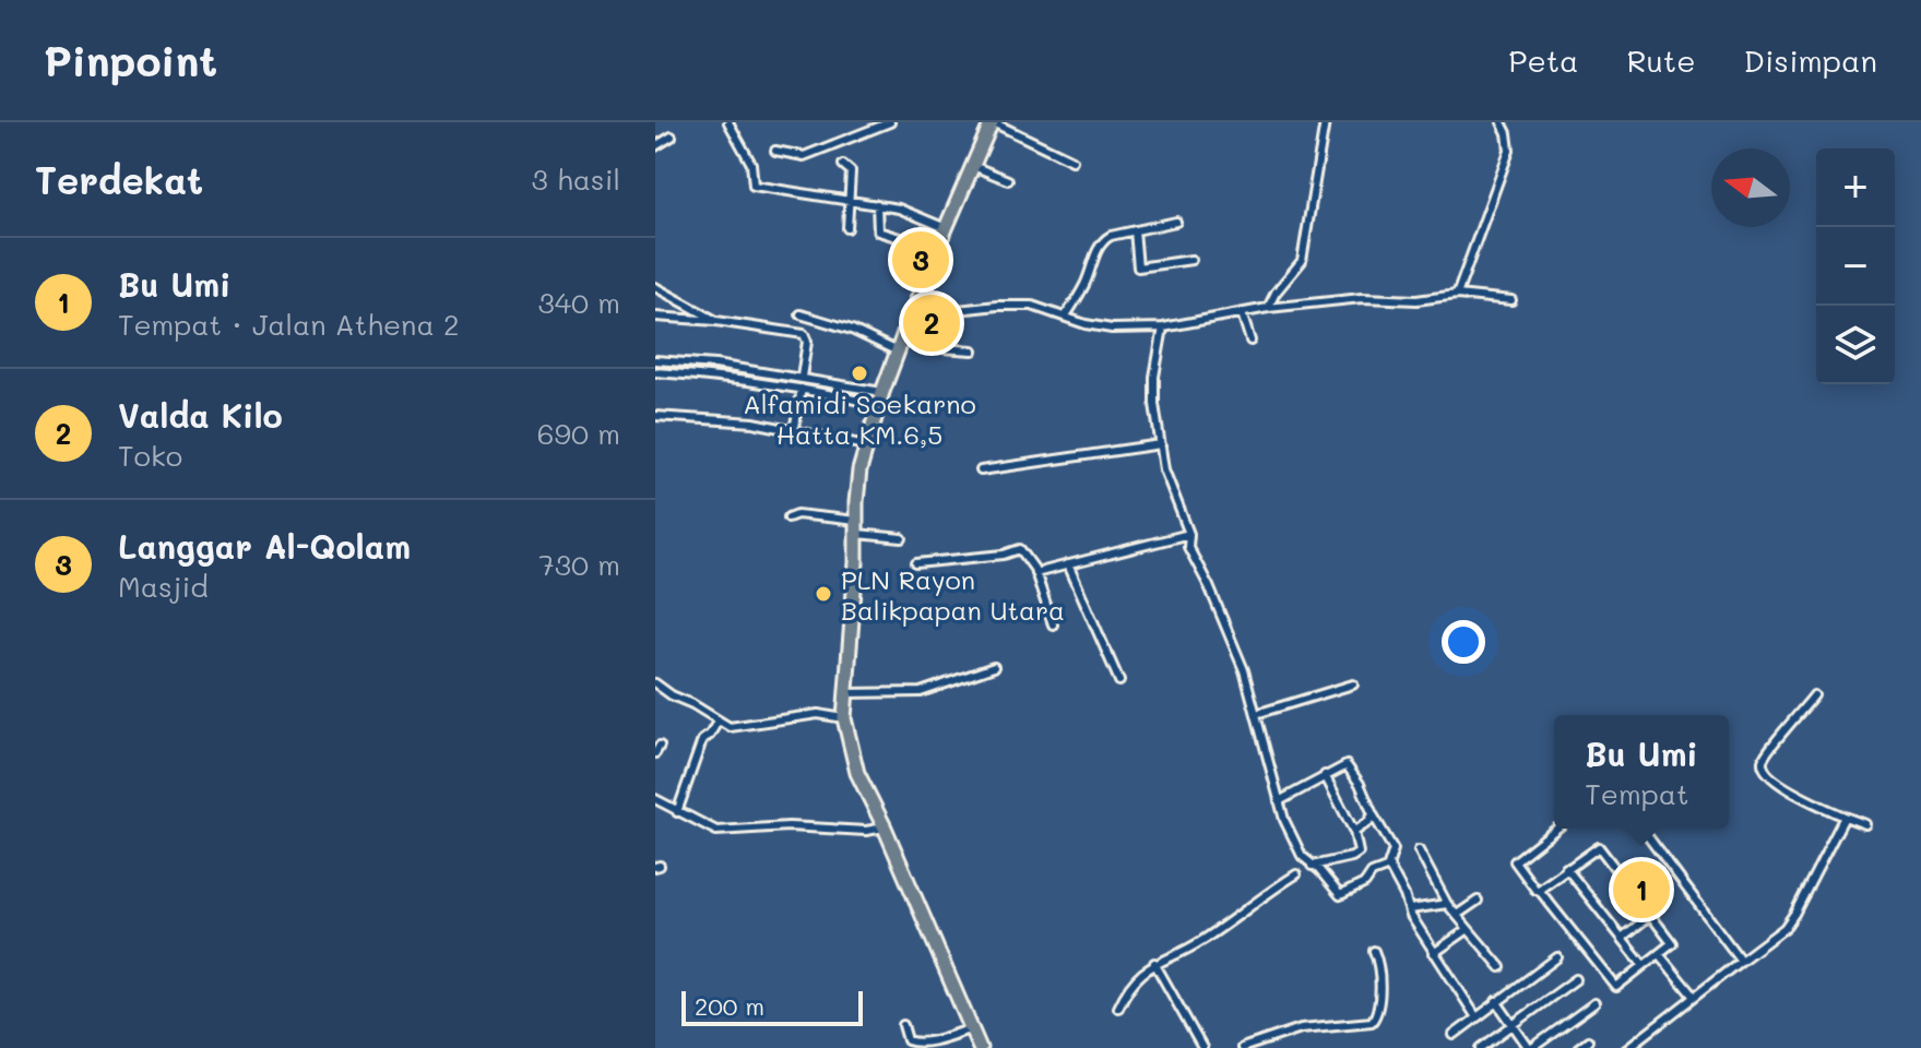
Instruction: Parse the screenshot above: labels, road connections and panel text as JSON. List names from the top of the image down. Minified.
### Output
{"places":["Alfamidi Soekarno Hatta KM.6,5","PLN Rayon Balikpapan Utara"],"scale_bar":"200 m","north":"left","page":{"header":"Pinpoint","nav":["Peta","Rute","Disimpan"],"heading":["Terdekat","3 hasil"],"map_buttons":["+","−"],"pins":["3","2","1"],"list":[{"mark":"1","name":"Bu Umi","note":"Tempat · Jalan Athena 2","value":"340 m"},{"mark":"2","name":"Valda Kilo","note":"Toko","value":"690 m"},{"mark":"3","name":"Langgar Al-Qolam","note":"Masjid","value":"730 m"}],"popup":["Bu Umi","Tempat"],"scale":"200 m"}}
